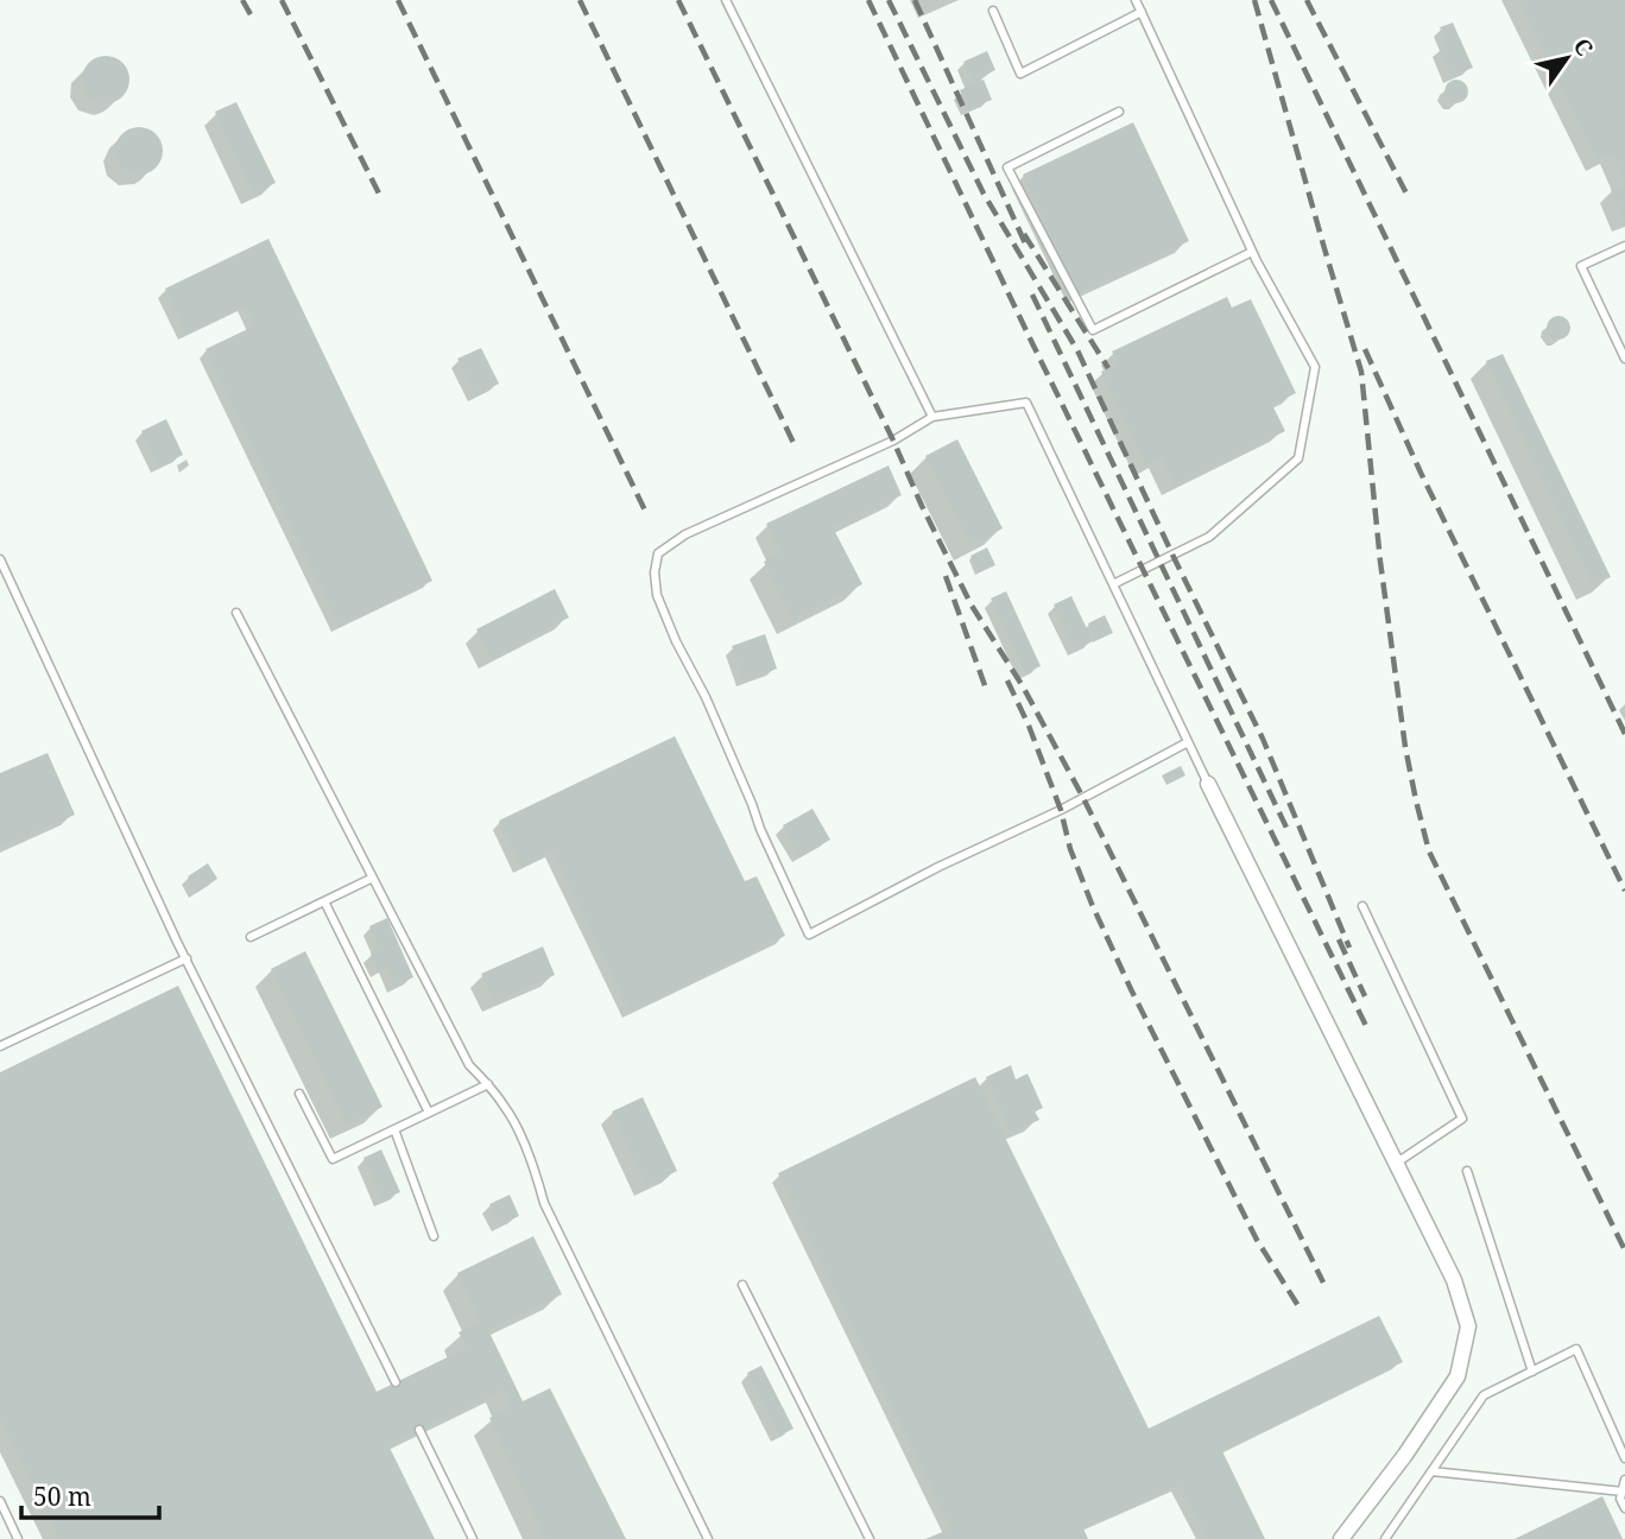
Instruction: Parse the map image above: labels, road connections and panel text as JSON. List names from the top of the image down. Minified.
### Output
{"scale_bar":"50 m","north":"top right"}
